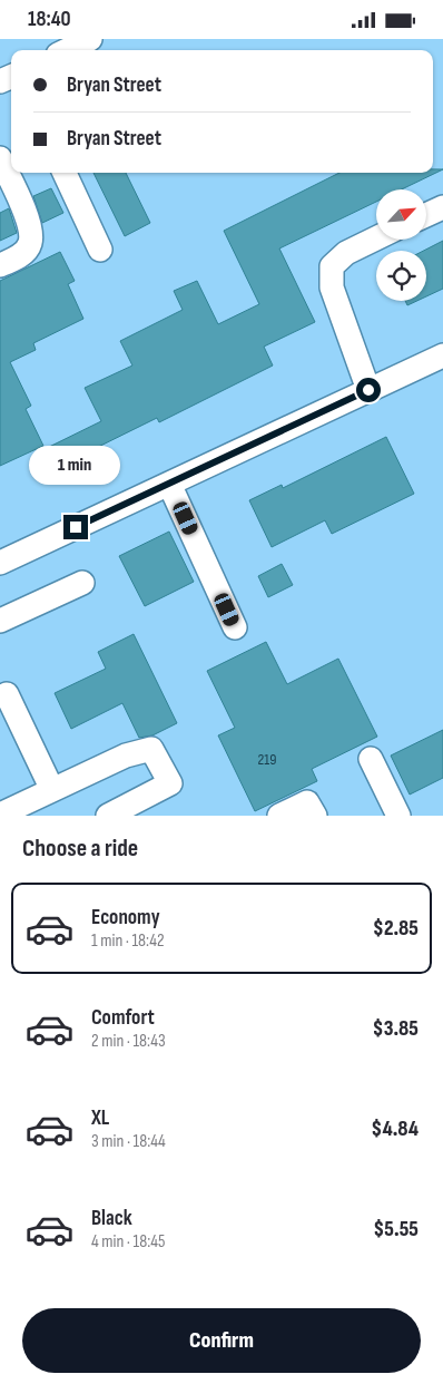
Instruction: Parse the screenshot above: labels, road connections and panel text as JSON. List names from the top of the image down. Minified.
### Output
{"house_numbers":["219"],"north":"top right","page":{"status":"18:40","banner":["Bryan Street","Bryan Street"],"bubble":"1 min","heading":"Choose a ride","list":[{"name":"Economy","note":"1 min · 18:42","value":"$2.85"},{"name":"Comfort","note":"2 min · 18:43","value":"$3.85"},{"name":"XL","note":"3 min · 18:44","value":"$4.84"},{"name":"Black","note":"4 min · 18:45","value":"$5.55"}],"buttons":"Confirm"}}
